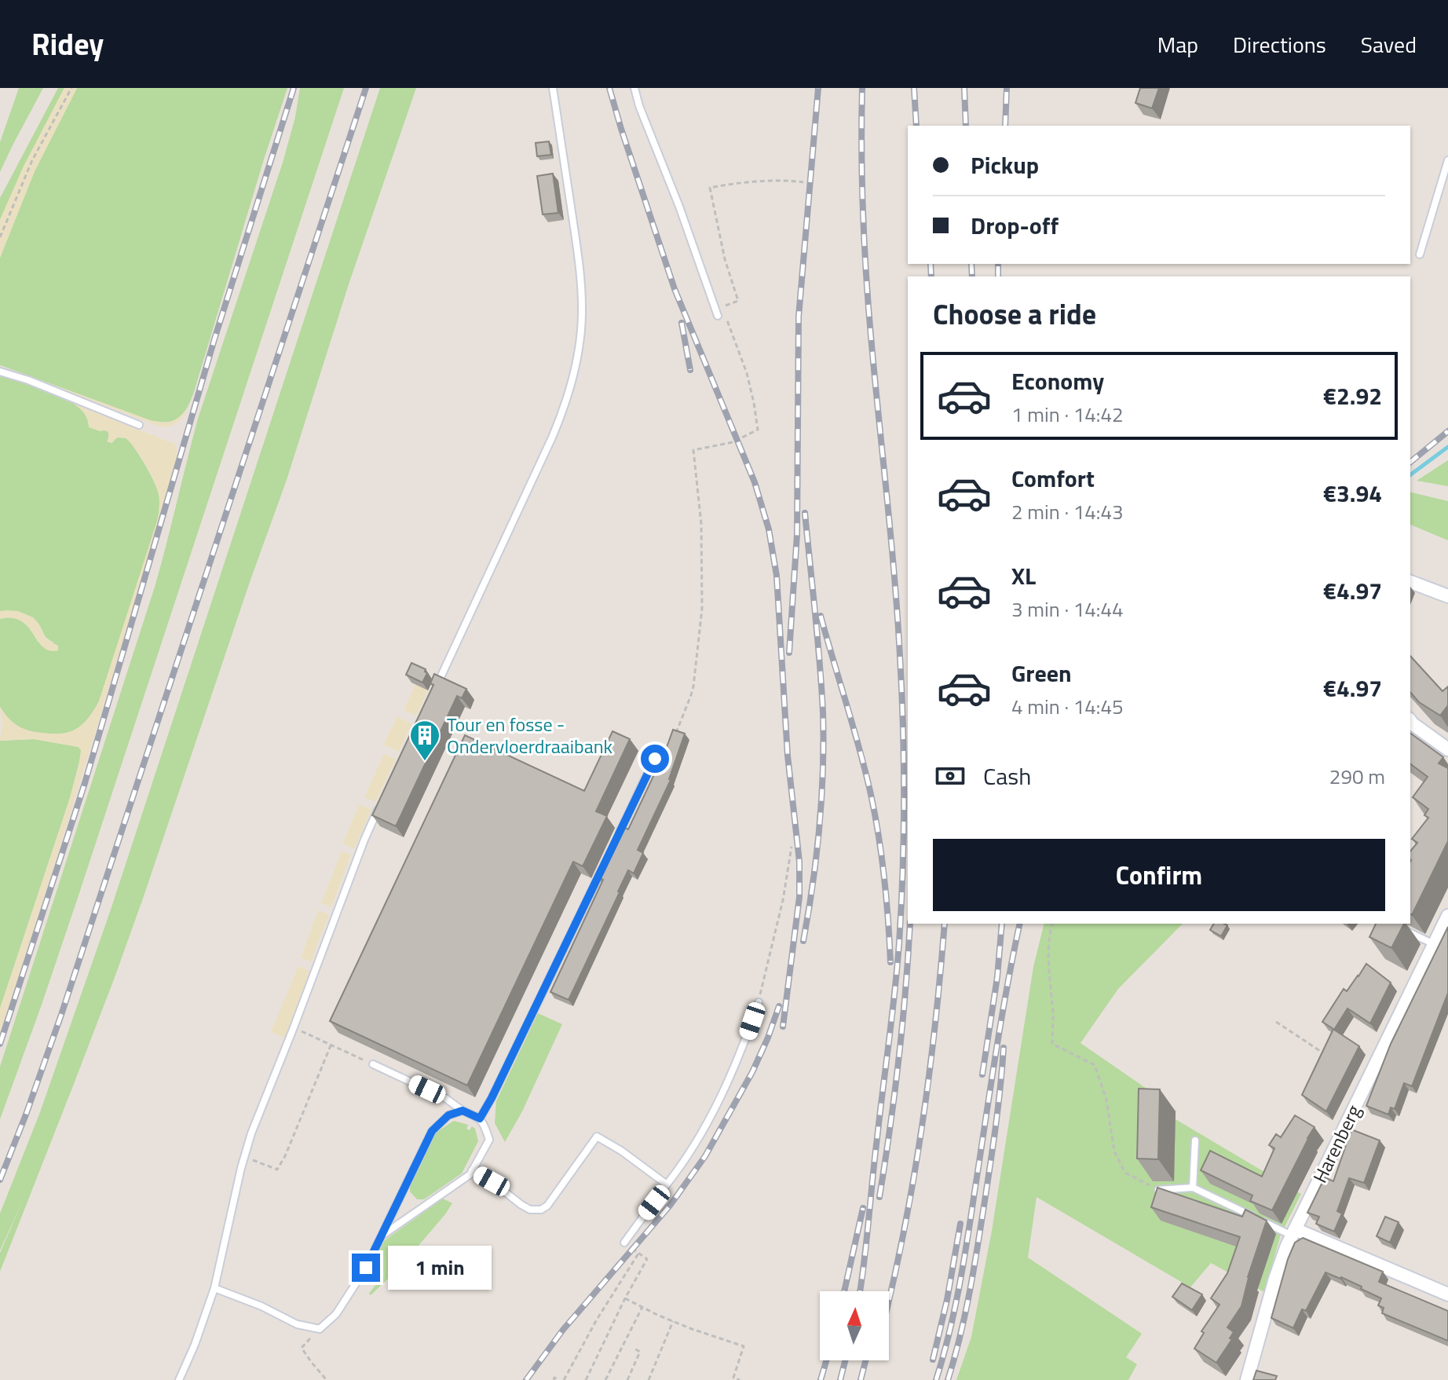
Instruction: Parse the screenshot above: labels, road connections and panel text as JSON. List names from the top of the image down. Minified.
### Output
{"streets":{"street":["Harenberg"]},"places":{"building":["Tour en fosse - Ondervloerdraaibank"]},"north":"top","page":{"header":"Ridey","nav":["Map","Directions","Saved"],"banner":["Pickup","Drop-off"],"heading":"Choose a ride","list":[{"name":"Economy","note":"1 min · 14:42","value":"€2.92"},{"name":"Comfort","note":"2 min · 14:43","value":"€3.94"},{"name":"XL","note":"3 min · 14:44","value":"€4.97"},{"name":"Green","note":"4 min · 14:45","value":"€4.97"}],"pay":["Cash","290 m"],"buttons":"Confirm","bubble":"1 min"}}
